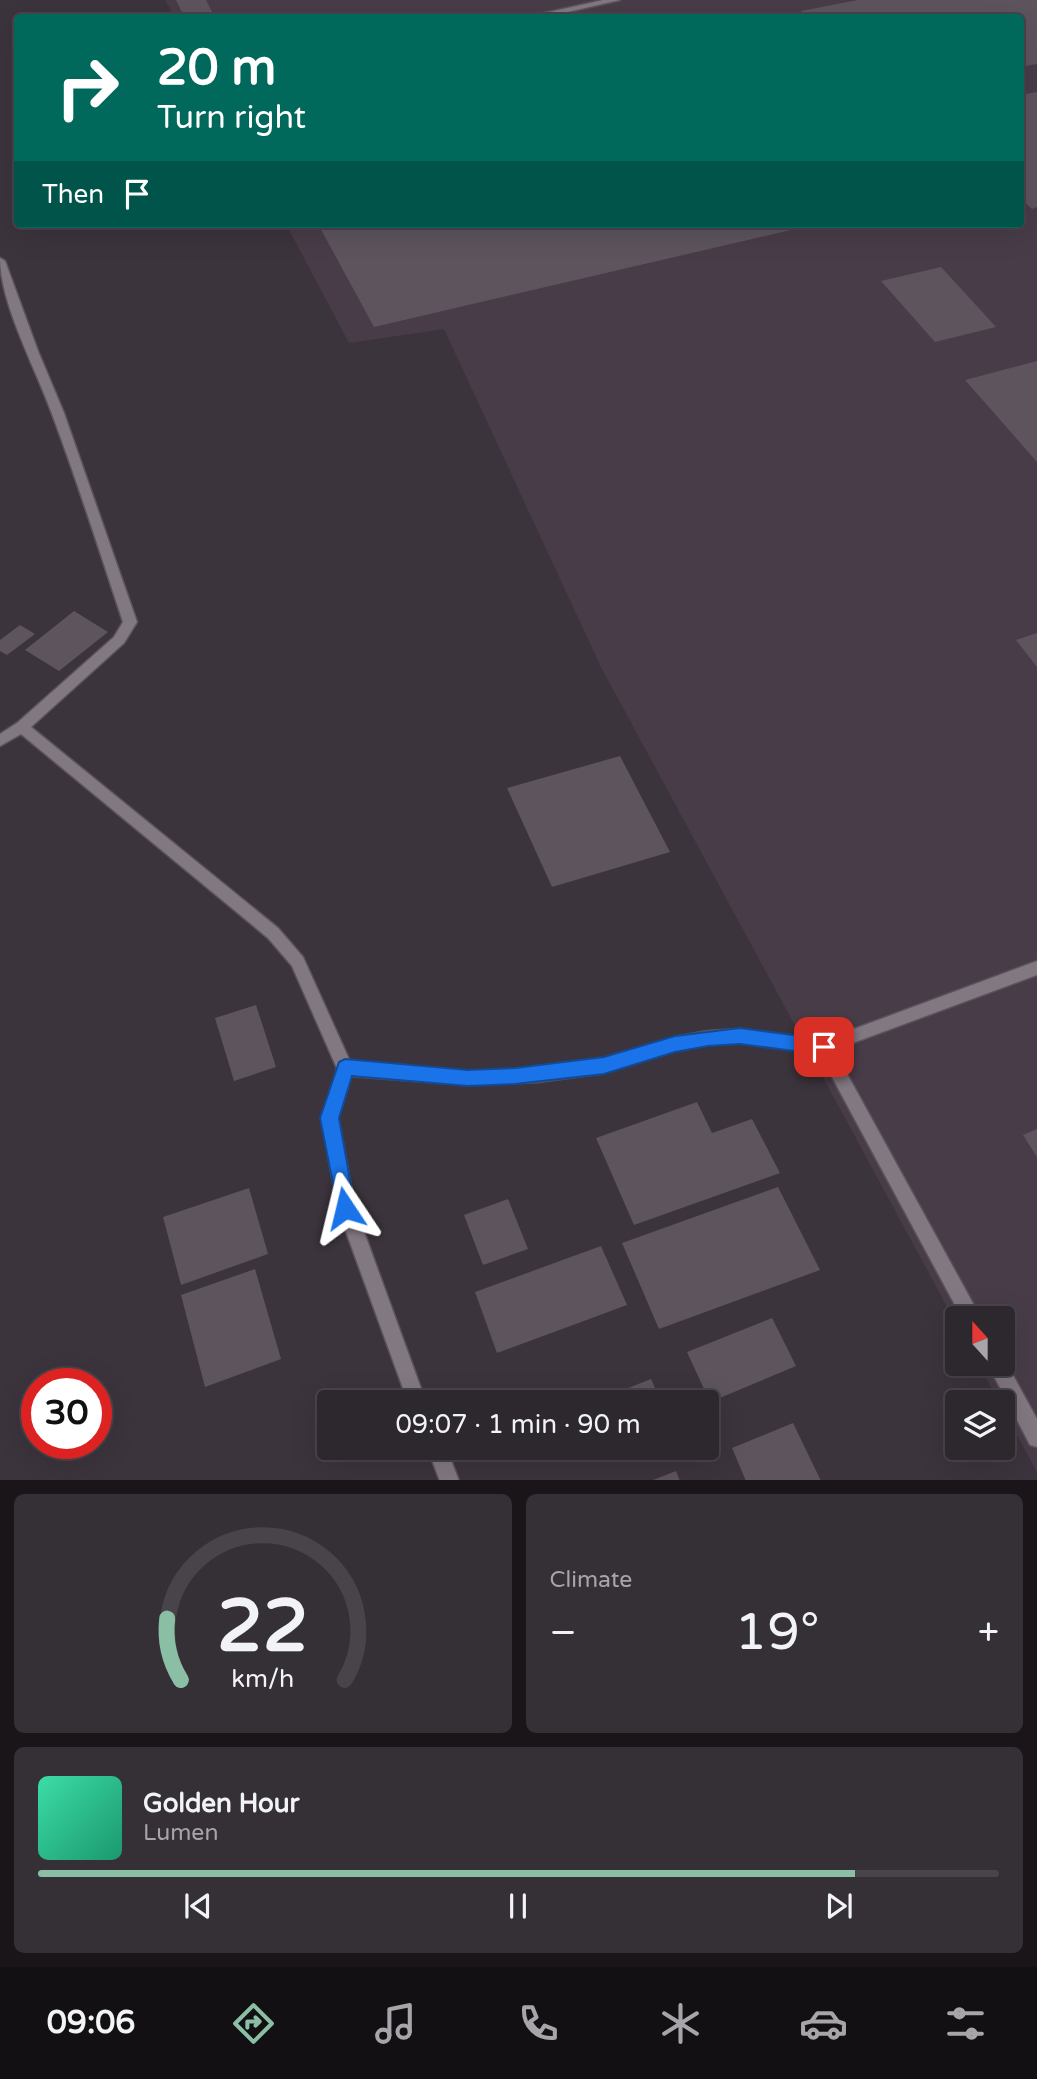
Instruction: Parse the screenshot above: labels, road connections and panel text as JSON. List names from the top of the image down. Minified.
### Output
{"north":"top","page":{"turn":["20 m","Turn right"],"then":"Then","limit":"30","trip":"09:07 · 1 min · 90 m","tile":"Climate","heat":["−","19°","+"],"song":["Golden Hour","Lumen"],"tabs":"09:06","gauge":["22","km/h"]}}
